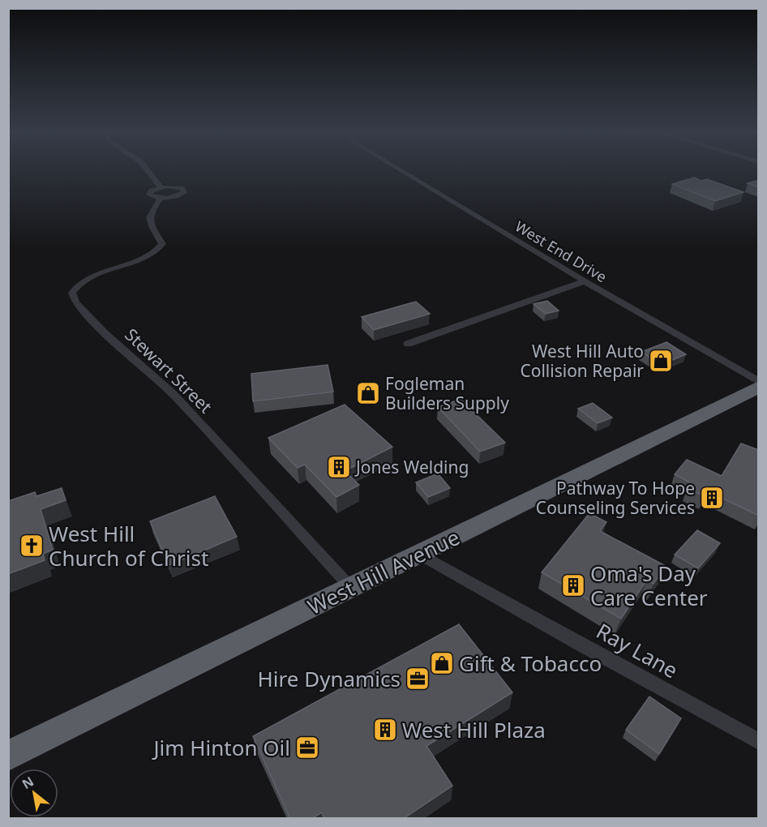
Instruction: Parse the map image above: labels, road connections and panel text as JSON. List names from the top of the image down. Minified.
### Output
{"streets":{"highway":["West Hill Avenue"],"street":["West End Drive","Stewart Street","Ray Lane"]},"crossings":[["Stewart Street","West Hill Avenue"],["West Hill Avenue","Ray Lane"]],"places":{"shop":["West Hill Auto Collision Repair","Fogleman Builders Supply","Gift & Tobacco"],"building":["Jones Welding","Pathway To Hope Counseling Services","Oma's Day Care Center","West Hill Plaza"],"church":["West Hill Church of Christ"],"office":["Hire Dynamics","Jim Hinton Oil"]},"north":"top left"}
